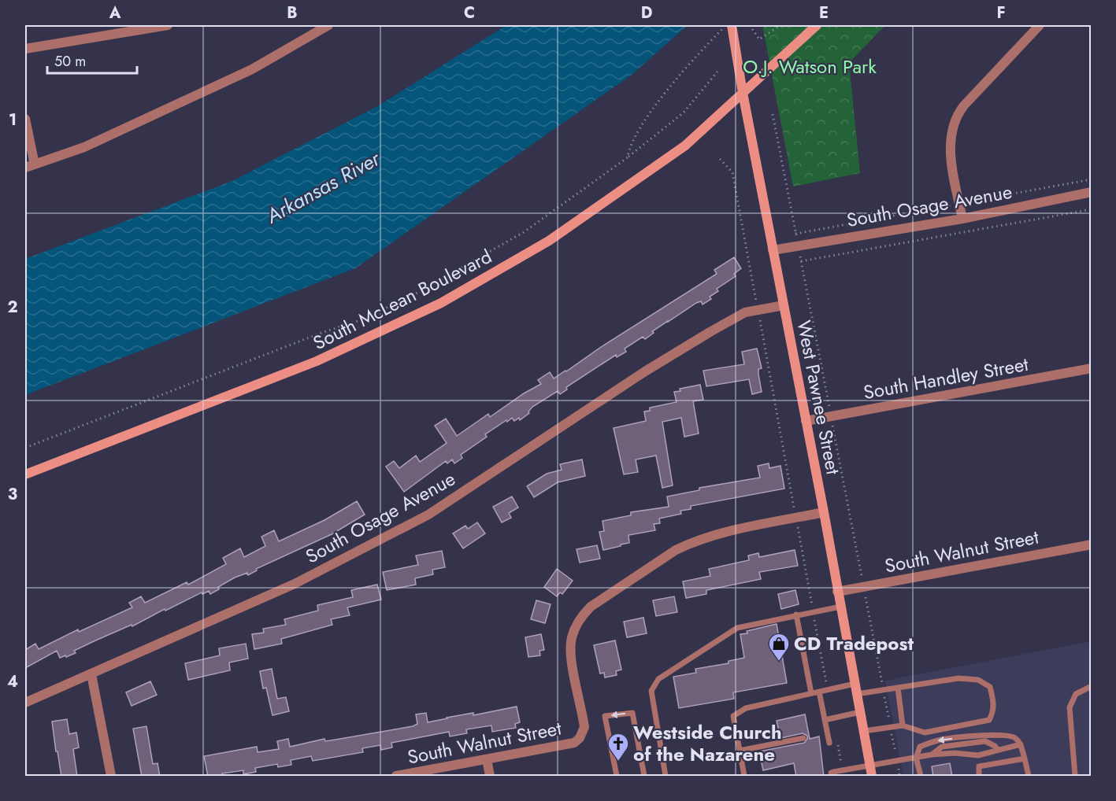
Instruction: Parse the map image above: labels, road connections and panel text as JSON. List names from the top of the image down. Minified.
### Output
{"streets":{"main road":["South McLean Boulevard","West Pawnee Street"],"street":["South Osage Avenue","South Handley Street","South Walnut Street"]},"crossings":[["South Osage Avenue","West Pawnee Street"],["South McLean Boulevard","West Pawnee Street"],["South Handley Street","West Pawnee Street"],["West Pawnee Street","South Walnut Street"]],"water":["Arkansas River"],"parks":["O.J. Watson Park"],"places":{"shop":["CD Tradepost"],"church":["Westside Church of the Nazarene"]},"scale_bar":"50 m","grid":{"columns":["A","B","C","D","E","F"],"rows":["1","2","3","4"]}}
